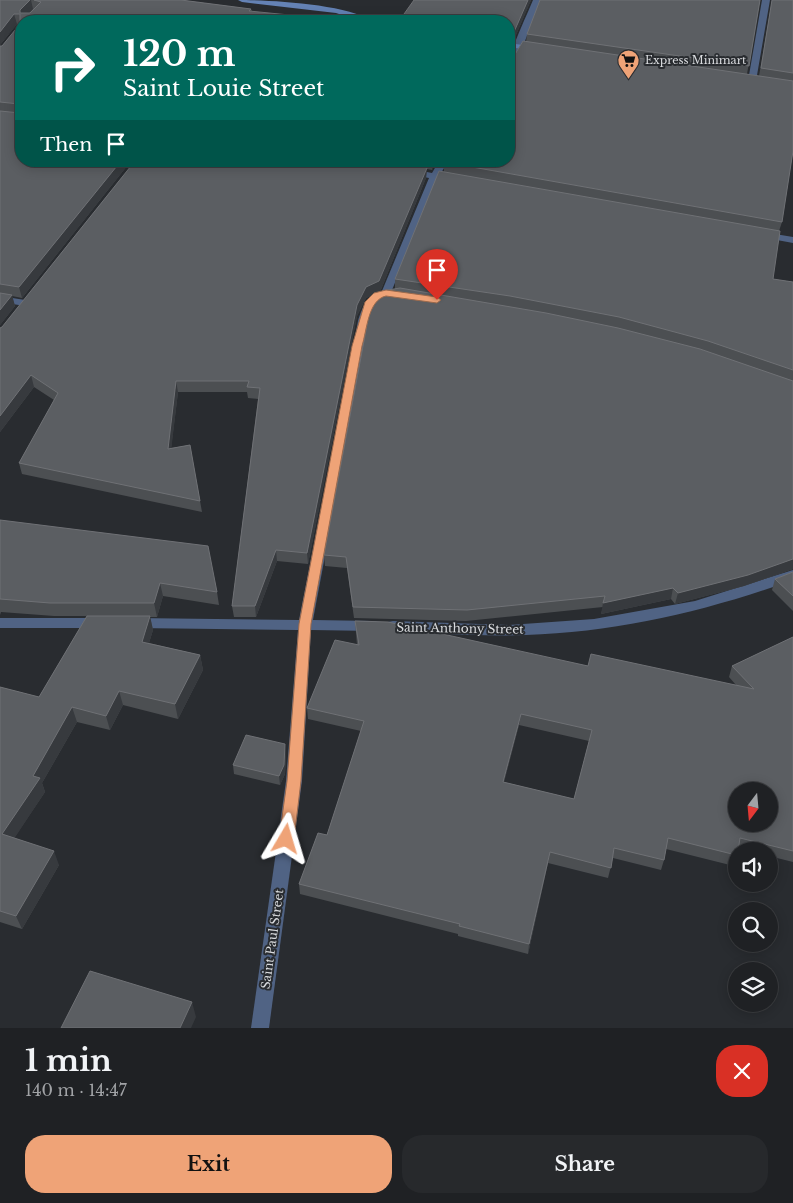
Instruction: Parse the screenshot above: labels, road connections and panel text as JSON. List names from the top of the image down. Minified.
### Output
{"streets":{"street":["Saint Anthony Street","Saint Paul Street"]},"crossings":[["Saint Anthony Street","Saint Paul Street"]],"places":{"supermarket":["Express Minimart"]},"north":"bottom","page":{"turn":["120 m","Saint Louie Street"],"then":"Then","heading":["1 min","140 m · 14:47"],"buttons":["Exit","Share"]}}
